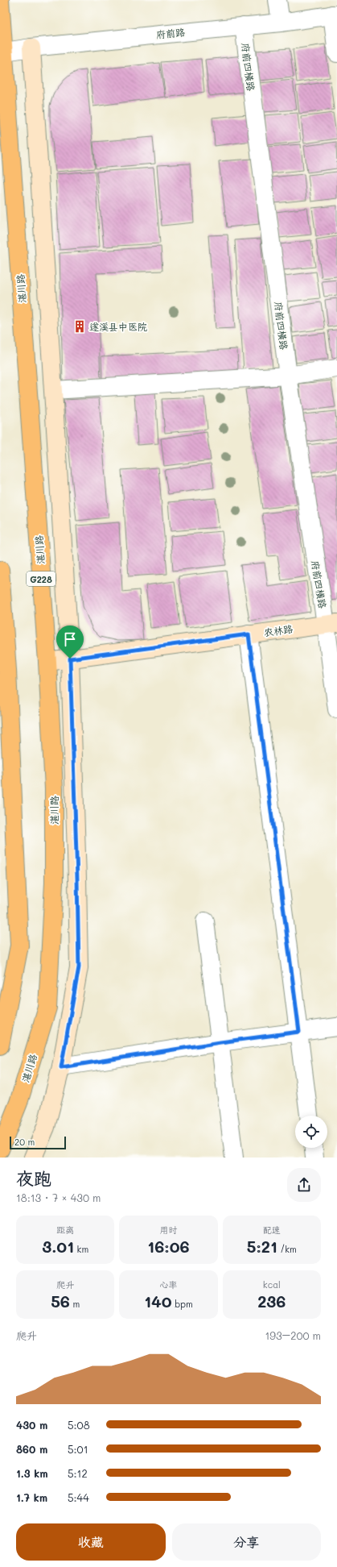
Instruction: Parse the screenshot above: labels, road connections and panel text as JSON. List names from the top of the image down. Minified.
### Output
{"streets":{"highway":["湛川路","G228"],"main road":["农林路"],"street":["府前路","府前四横路"]},"crossings":[["府前路","府前四横路"],["府前路","湛川路"],["府前四横路","农林路"],["湛川路","农林路"]],"places":{"building":["遂溪县中医院"]},"scale_bar":"20 m","page":{"scale":"20 m","heading":["夜跑","18:13 · 7 × 430 m"],"stats":[["距离","3.01 km"],["用时","16:06"],["配速","5:21 /km"],["爬升","56 m"],["心率","140 bpm"],["kcal","236"]],"chart":["爬升","193–200 m"],"list":[{"name":"430 m","note":"5:08"},{"name":"860 m","note":"5:01"},{"name":"1.3 km","note":"5:12"},{"name":"1.7 km","note":"5:44"}],"buttons":["收藏","分享"]}}
